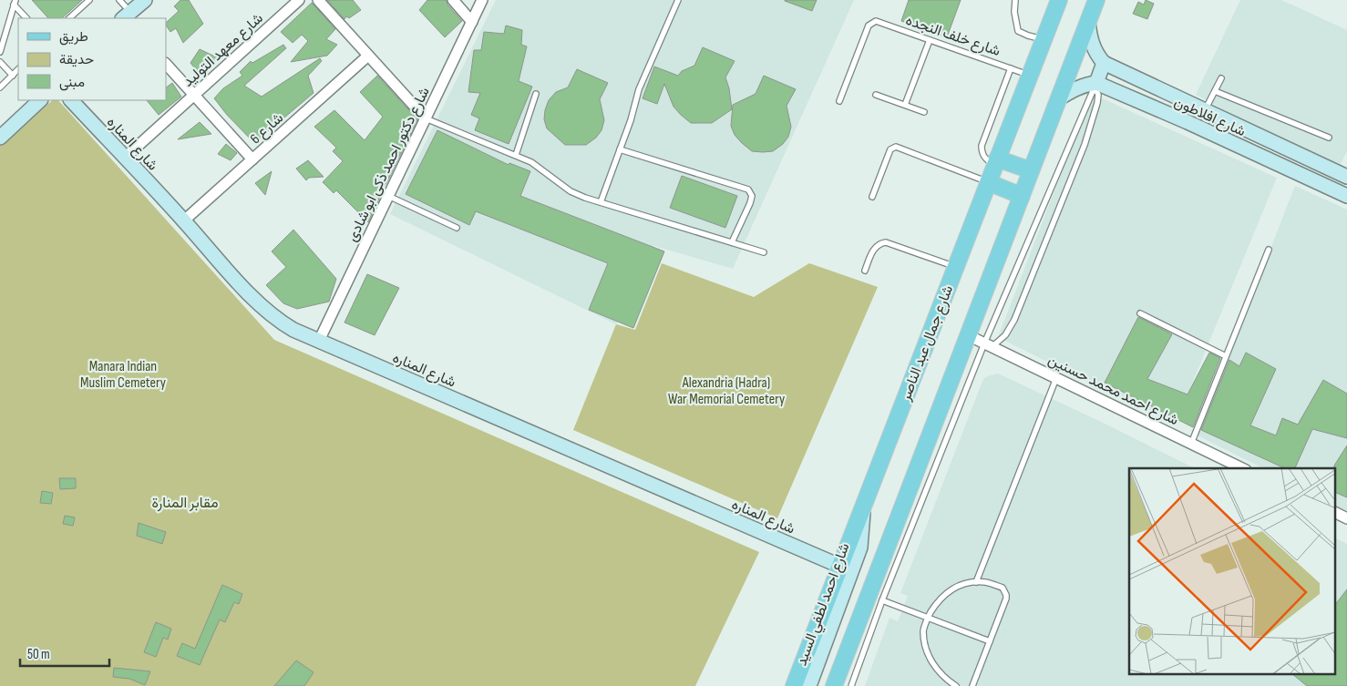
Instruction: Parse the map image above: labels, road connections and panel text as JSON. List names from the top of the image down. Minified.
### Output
{"streets":{"main road":["شارع جمال عبد الناصر"],"street":["شارع معهد التوليد","شارع افلاطون","شارع 6","شارع المناره","شارع دكتور احمد ذكى ابو شادى","شارع احمد محمد حسنين","شارع احمد لطفي السيد"],"lane":["شارع خلف النجده"]},"crossings":[["شارع خلف النجده","شارع جمال عبد الناصر"],["شارع معهد التوليد","شارع المناره"],["شارع 6","شارع المناره"],["شارع المناره","شارع دكتور احمد ذكى ابو شادى"],["شارع المناره","شارع جمال عبد الناصر"],["شارع جمال عبد الناصر","شارع احمد لطفي السيد"]],"parks":["Manara Indian Muslim Cemetery","Alexandria (Hadra) War Memorial Cemetery","مقابر المنارة"],"legend":["طريق","حديقة","مبنى"],"scale_bar":"50 m"}
